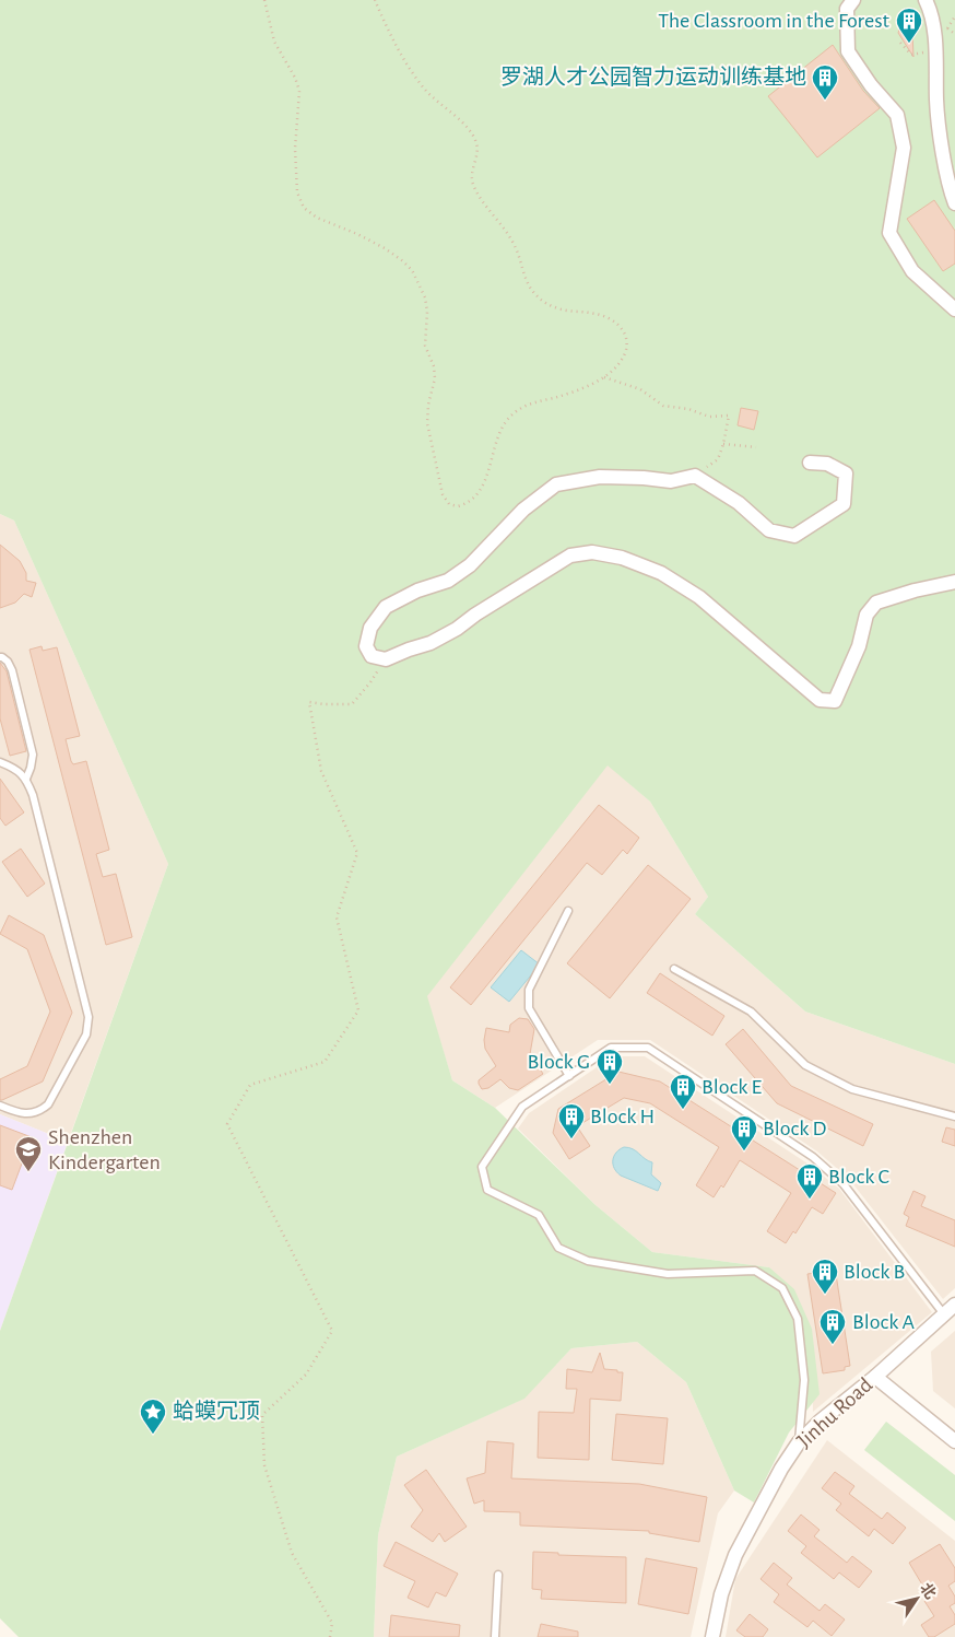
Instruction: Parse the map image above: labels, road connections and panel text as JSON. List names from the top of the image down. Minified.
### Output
{"streets":{"street":["Jinhu Road"]},"places":{"building":["The Classroom in the Forest","罗湖人才公园智力运动训练基地","Block G","Block E","Block H","Block D","Block C","Block B","Block A"],"school or university":["Shenzhen Kindergarten"],"place":["蛤蟆冗顶"]},"north":"top right"}
